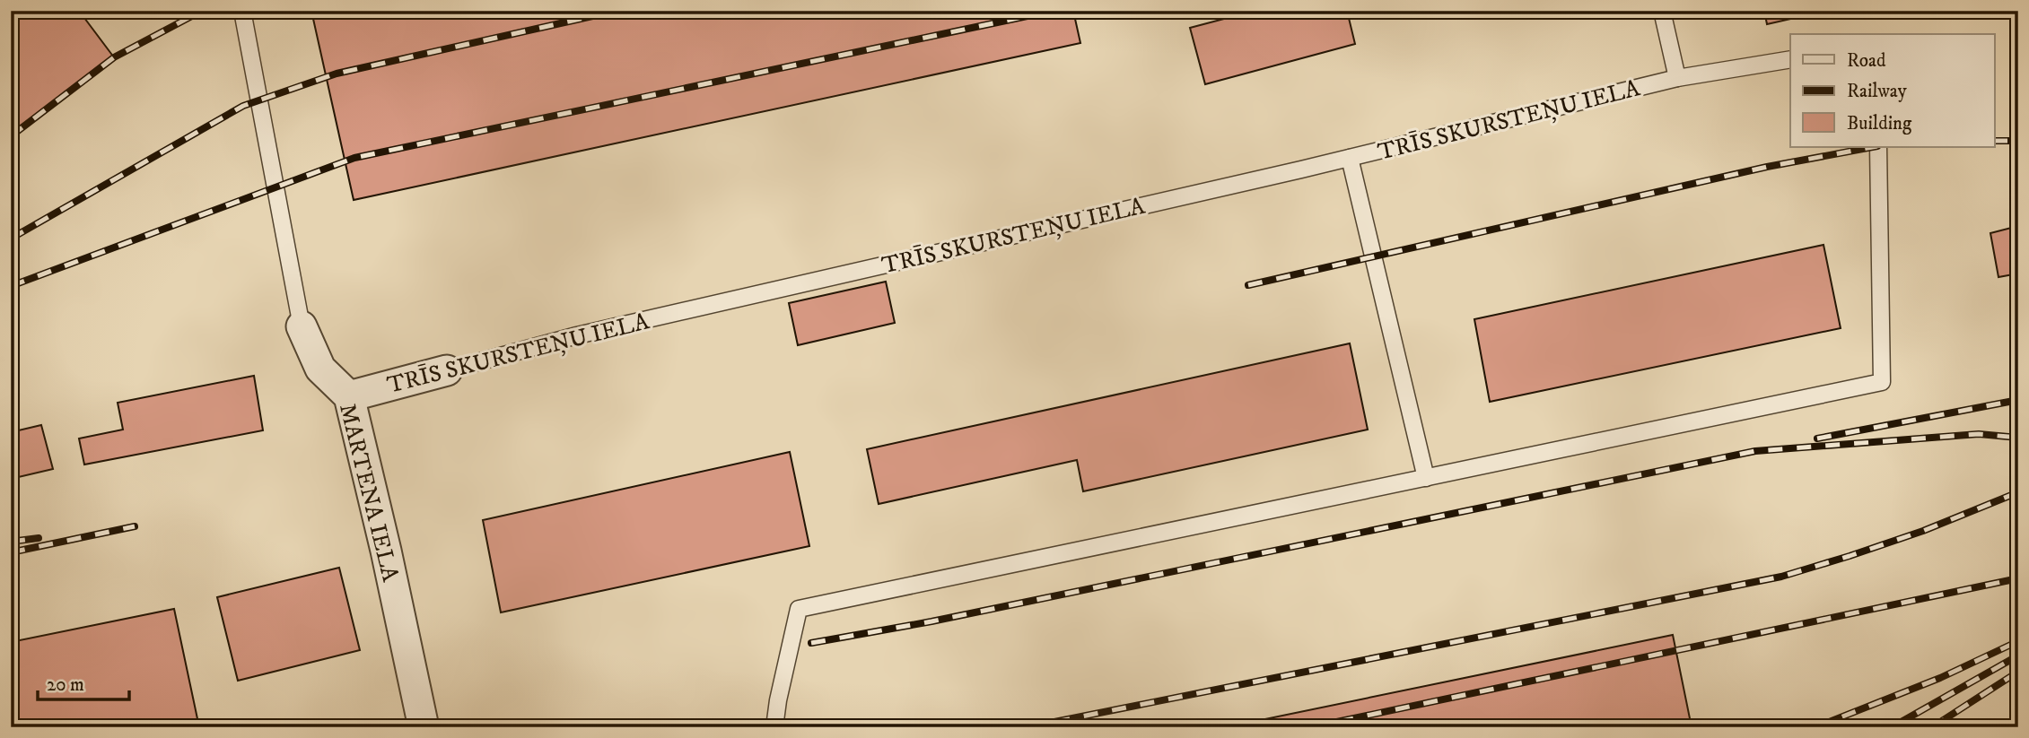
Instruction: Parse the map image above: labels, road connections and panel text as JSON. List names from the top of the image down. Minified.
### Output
{"streets":{"street":["TRĪS SKURSTEŅU IELA","MARTENA IELA"]},"crossings":[["TRĪS SKURSTEŅU IELA","MARTENA IELA"]],"legend":["Road","Railway","Building"],"scale_bar":"20 m"}
